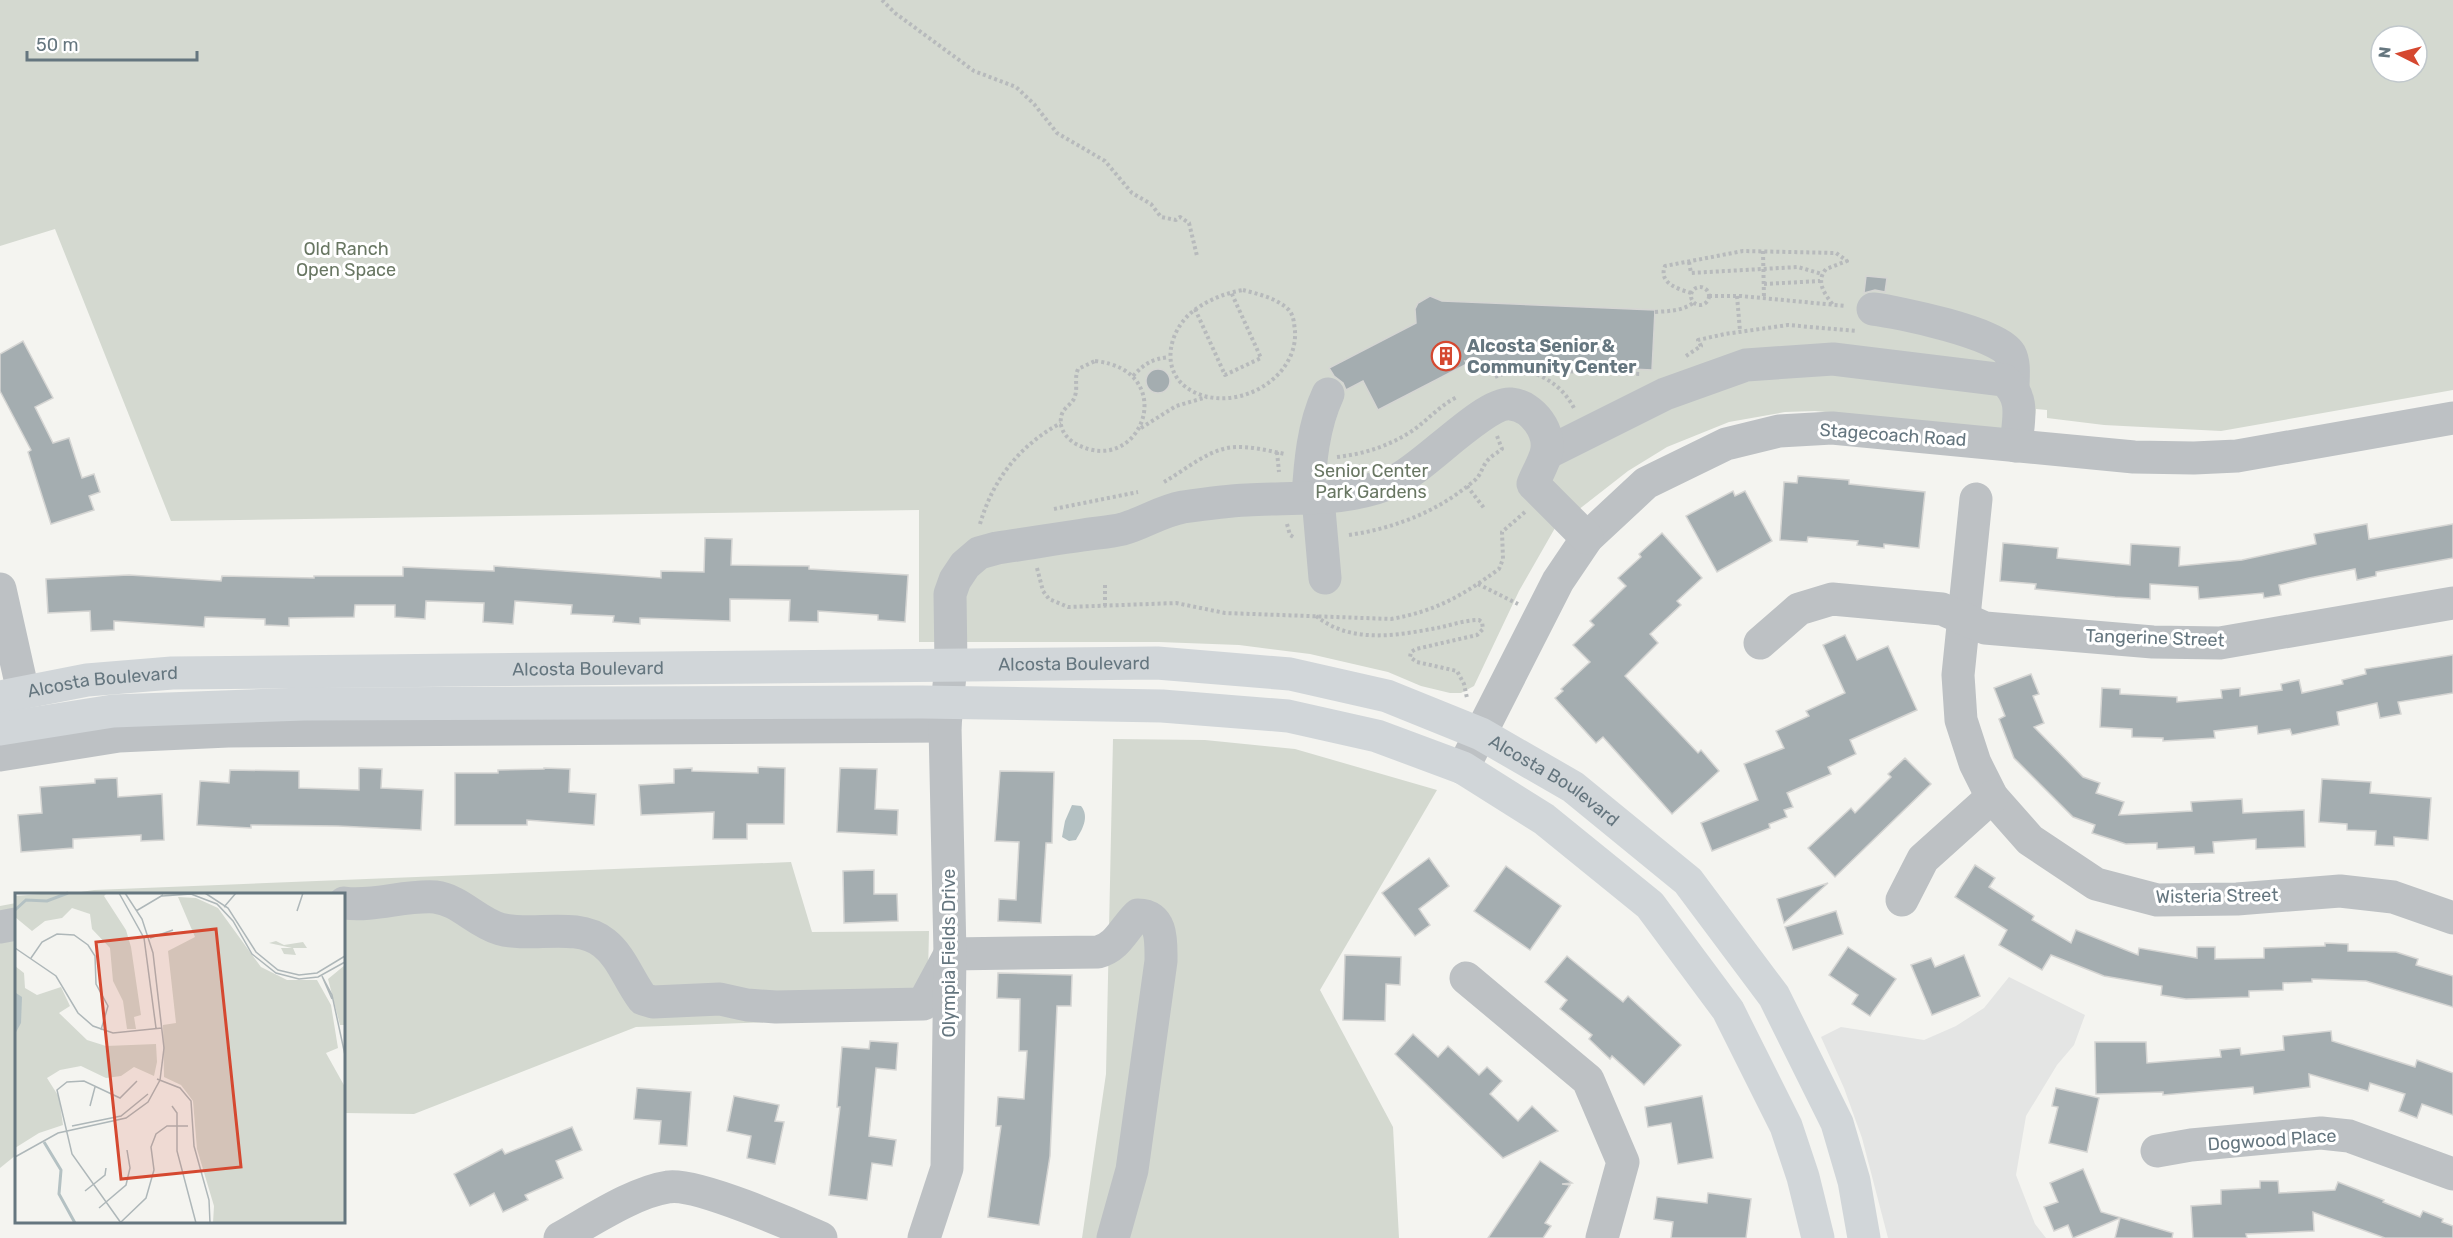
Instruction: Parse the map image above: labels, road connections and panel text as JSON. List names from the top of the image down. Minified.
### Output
{"streets":{"main road":["Alcosta Boulevard"],"street":["Stagecoach Road","Tangerine Street","Wisteria Street","Olympia Fields Drive","Dogwood Place"]},"crossings":[["Stagecoach Road","Alcosta Boulevard"],["Tangerine Street","Wisteria Street"],["Alcosta Boulevard","Olympia Fields Drive"]],"parks":["Old Ranch Open Space","Senior Center Park Gardens"],"places":{"building":["Alcosta Senior & Community Center"]},"scale_bar":"50 m","north":"left"}
